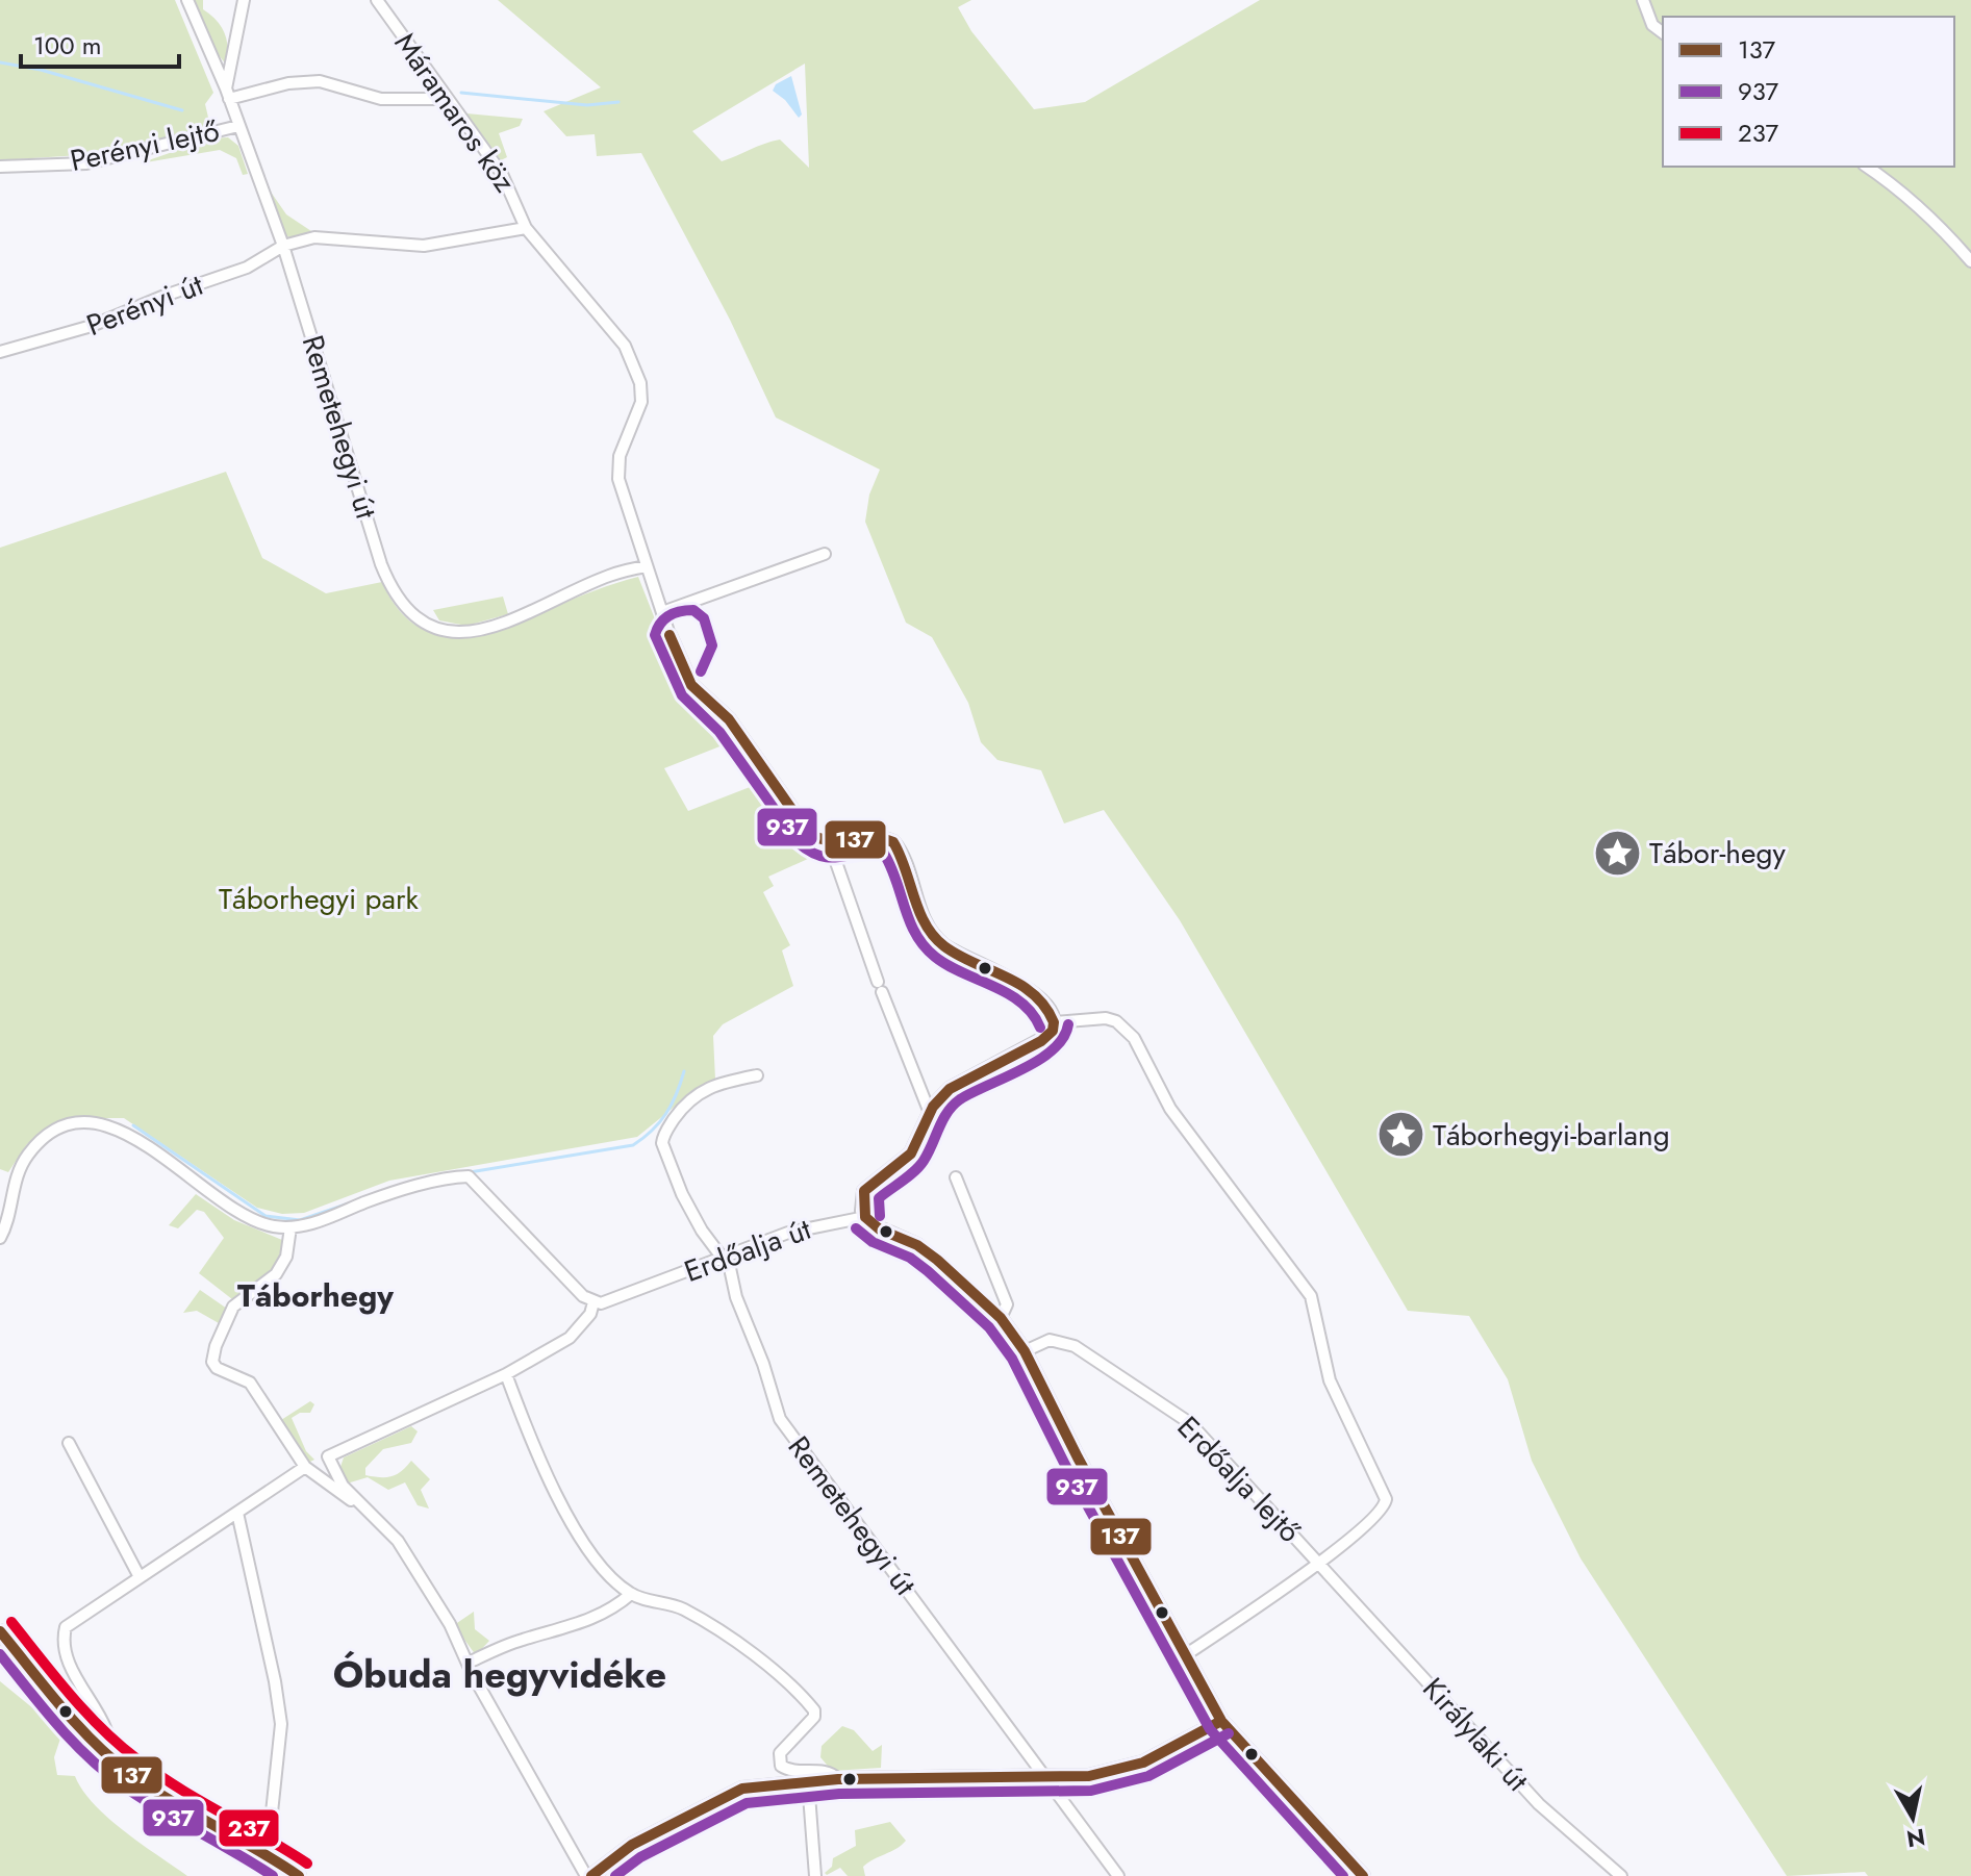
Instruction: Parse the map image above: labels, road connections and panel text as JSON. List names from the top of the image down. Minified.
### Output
{"streets":{"street":["Máramaros köz","Perényi lejtő","Perényi út","Remetehegyi út","Erdőalja út","Erdőalja lejtő","Királylaki út"]},"crossings":[["Máramaros köz","Remetehegyi út"],["Perényi lejtő","Remetehegyi út"],["Perényi út","Remetehegyi út"],["Remetehegyi út","Erdőalja út"],["Erdőalja lejtő","Királylaki út"]],"districts":["Táborhegy","Óbuda hegyvidéke"],"parks":["Táborhegyi park"],"places":{"place":["Tábor-hegy","Táborhegyi-barlang"]},"lines":["transit line 937","transit line 137","transit line 237"],"legend":["137","937","237"],"scale_bar":"100 m","north":"bottom"}
